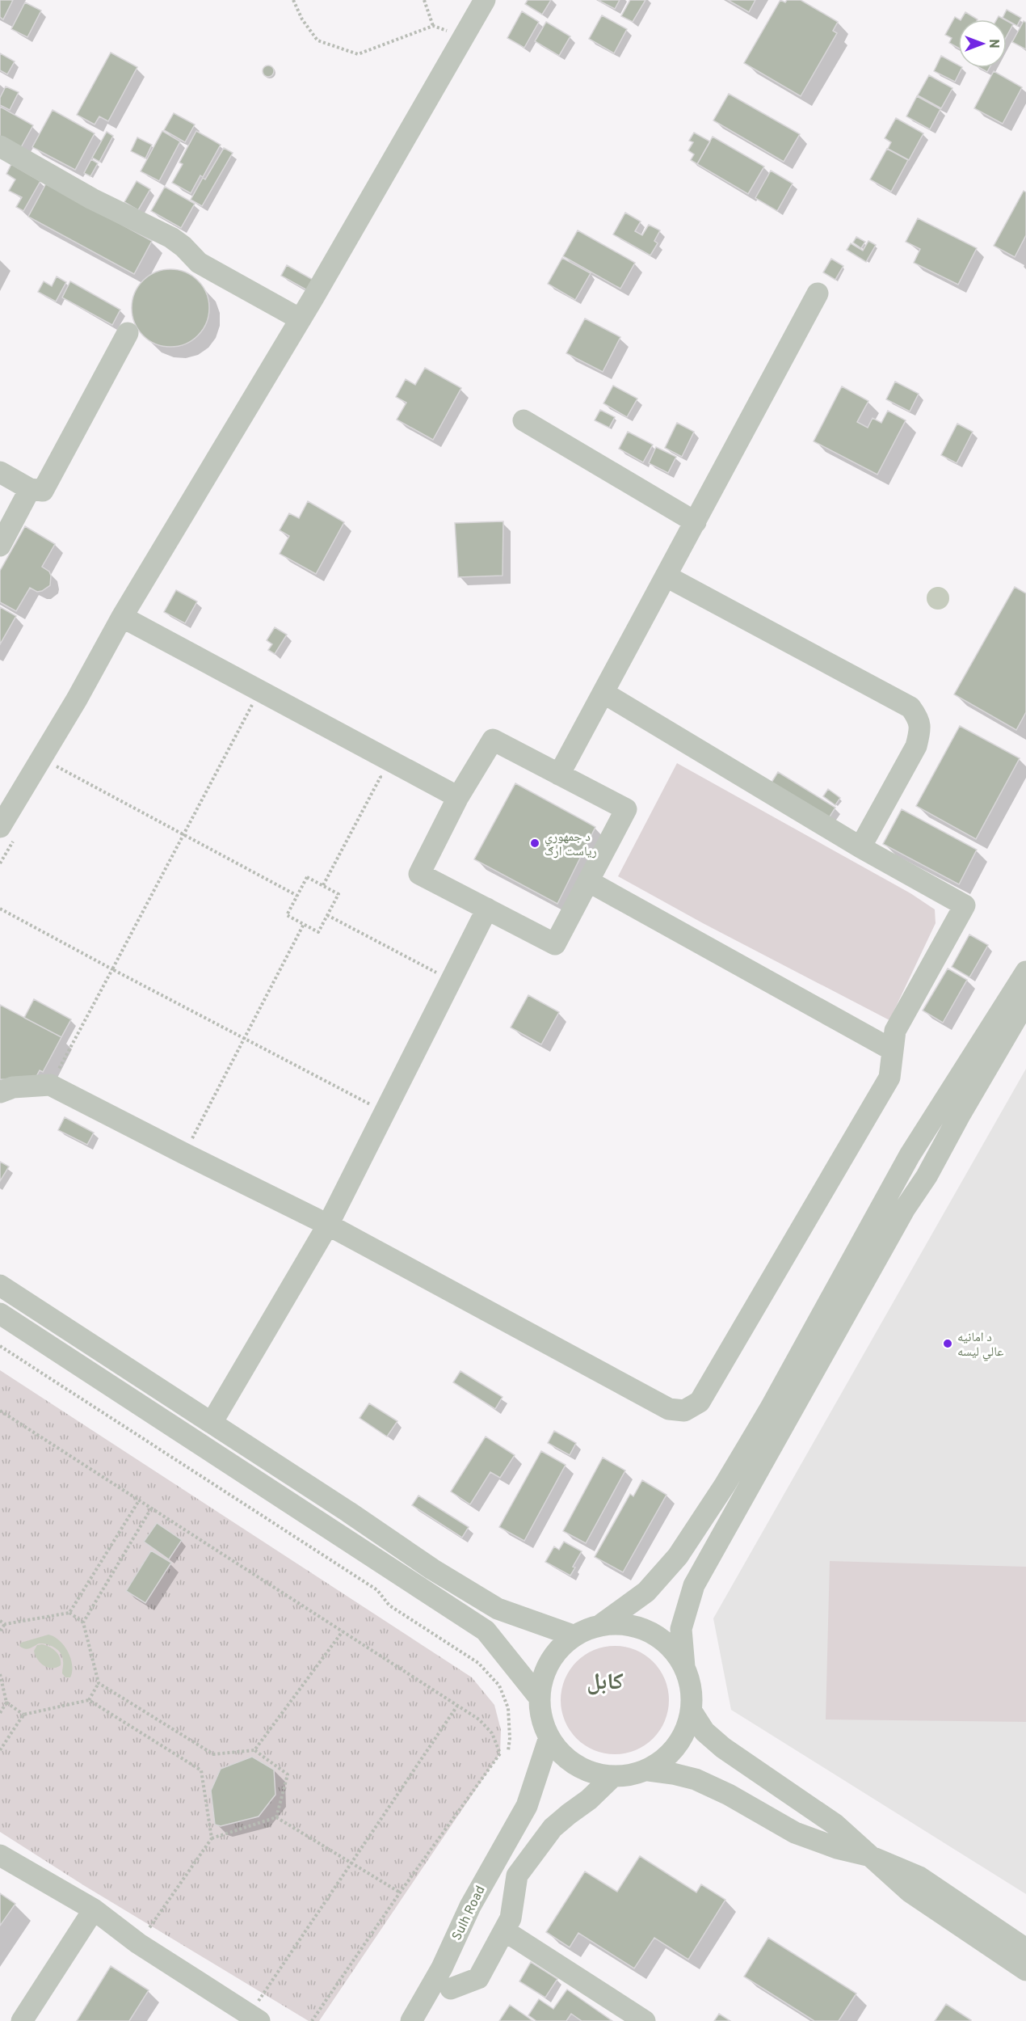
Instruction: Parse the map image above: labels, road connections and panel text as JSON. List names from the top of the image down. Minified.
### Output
{"streets":{"street":["Sulh Road"]},"districts":["کابل"],"places":["د جمهوري ریاست ارګ","د امانیه عالي لیسه"],"north":"right"}
